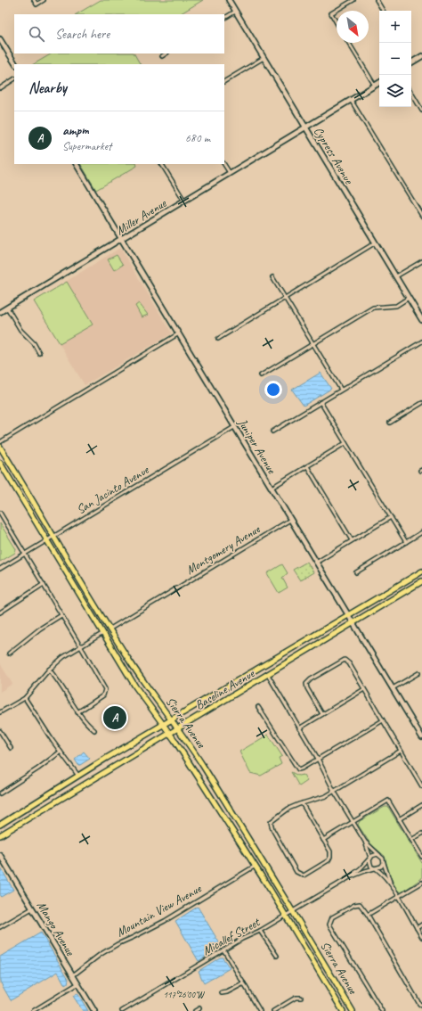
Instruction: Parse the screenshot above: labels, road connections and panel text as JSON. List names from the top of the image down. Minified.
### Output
{"streets":{"main road":["Baseline Avenue","Sierra Avenue"],"street":["Cypress Avenue","Miller Avenue","Juniper Avenue","San Jacinto Avenue","Montgomery Avenue","Mountain View Avenue","Mango Avenue","Micallef Street"]},"crossings":[["Cypress Avenue","Miller Avenue"],["Miller Avenue","Juniper Avenue"],["Juniper Avenue","San Jacinto Avenue"],["Juniper Avenue","Montgomery Avenue"],["Juniper Avenue","Baseline Avenue"],["San Jacinto Avenue","Sierra Avenue"],["Montgomery Avenue","Sierra Avenue"],["Baseline Avenue","Sierra Avenue"],["Sierra Avenue","Mountain View Avenue"],["Sierra Avenue","Micallef Street"],["Mountain View Avenue","Mango Avenue"]],"north":"bottom right","page":{"map_buttons":["+","−"],"search":"Search here","heading":"Nearby","list":[{"mark":"A","name":"ampm","note":"Supermarket","value":"680 m"}],"pins":"A"},"coordinates":["117°26'00\"W"]}
